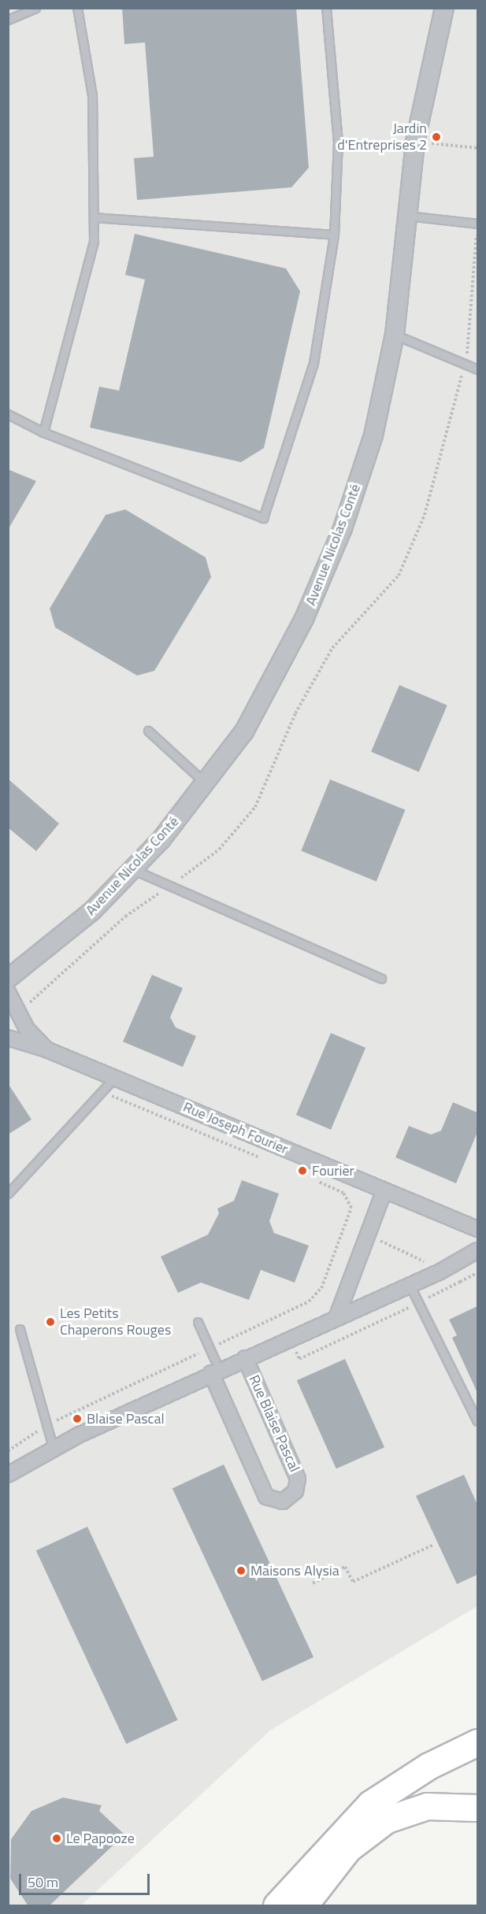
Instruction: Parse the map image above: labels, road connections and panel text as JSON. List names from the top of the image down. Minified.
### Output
{"streets":{"street":["Avenue Nicolas Conté","Rue Joseph Fourier","Rue Blaise Pascal"]},"places":["Jardin d'Entreprises 2","Fourier","Les Petits Chaperons Rouges","Blaise Pascal","Maisons Alysia","Le Papooze"],"scale_bar":"50 m"}
